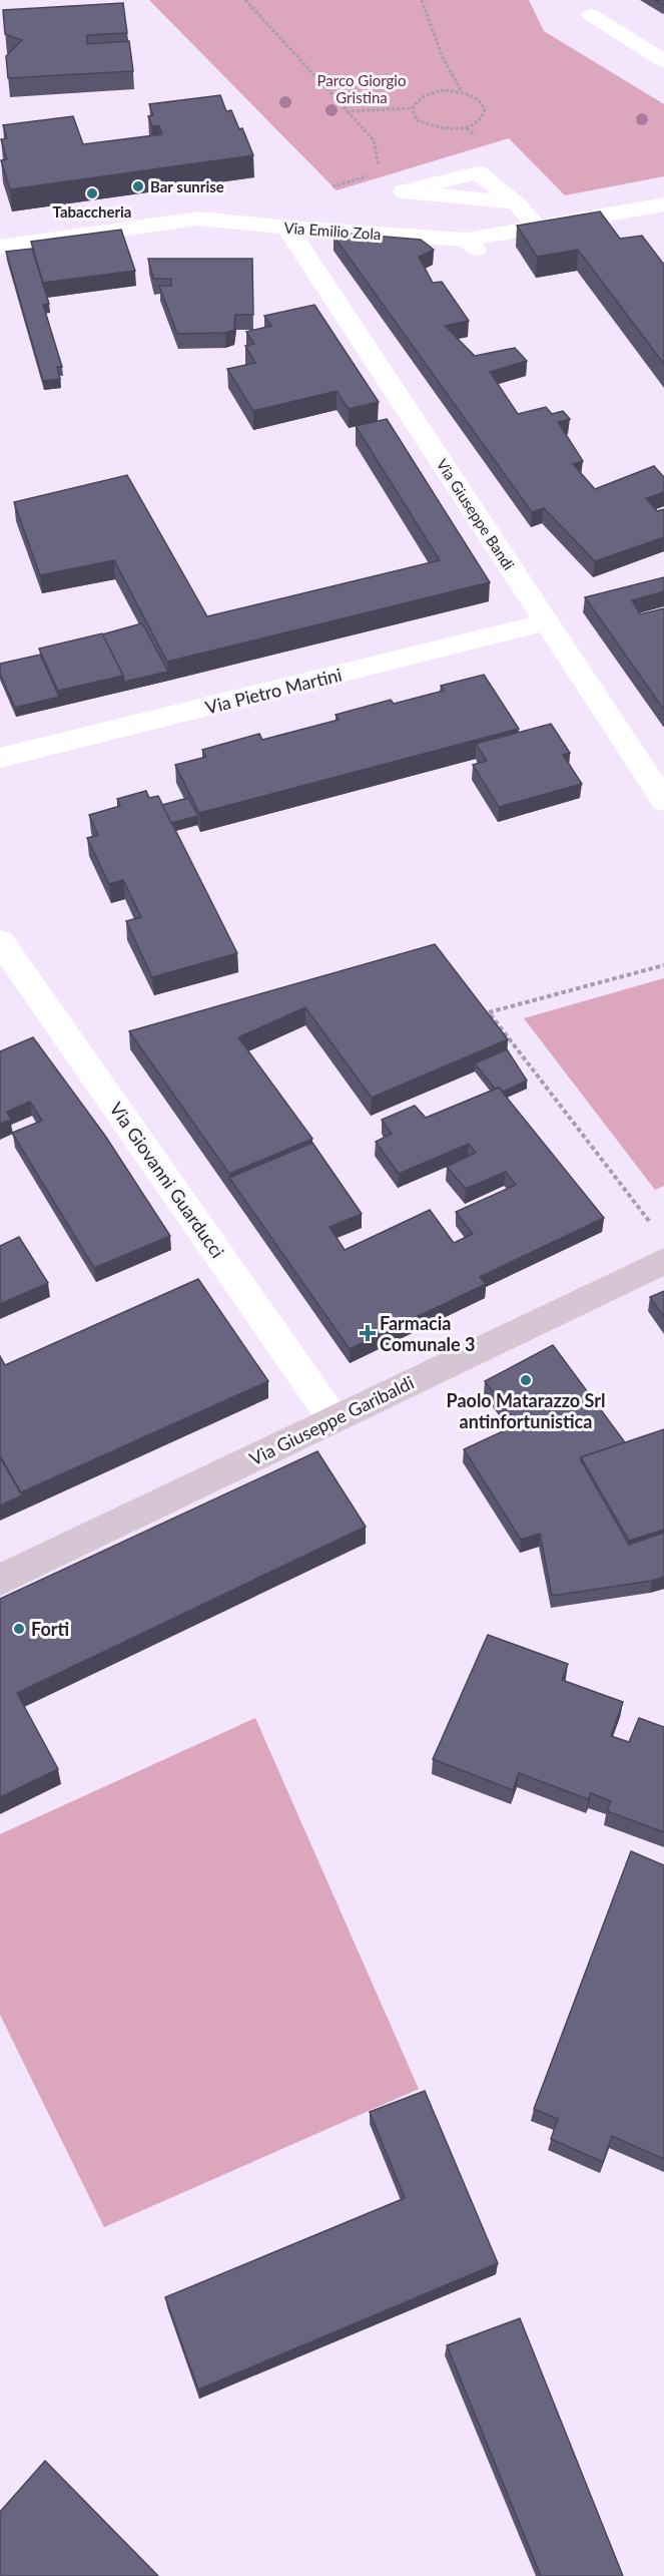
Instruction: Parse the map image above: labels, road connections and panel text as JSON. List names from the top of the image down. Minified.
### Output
{"streets":{"street":["Via Emilio Zola","Via Giuseppe Bandi","Via Pietro Martini","Via Giovanni Guarducci","Via Giuseppe Garibaldi"]},"crossings":[["Via Emilio Zola","Via Giuseppe Bandi"],["Via Giuseppe Bandi","Via Pietro Martini"],["Via Giovanni Guarducci","Via Giuseppe Garibaldi"]],"parks":["Parco Giorgio Gristina"],"places":{"other":["Bar sunrise","Tabaccheria","Paolo Matarazzo Srl antinfortunistica","Forti"],"health":["Farmacia Comunale 3"]}}
